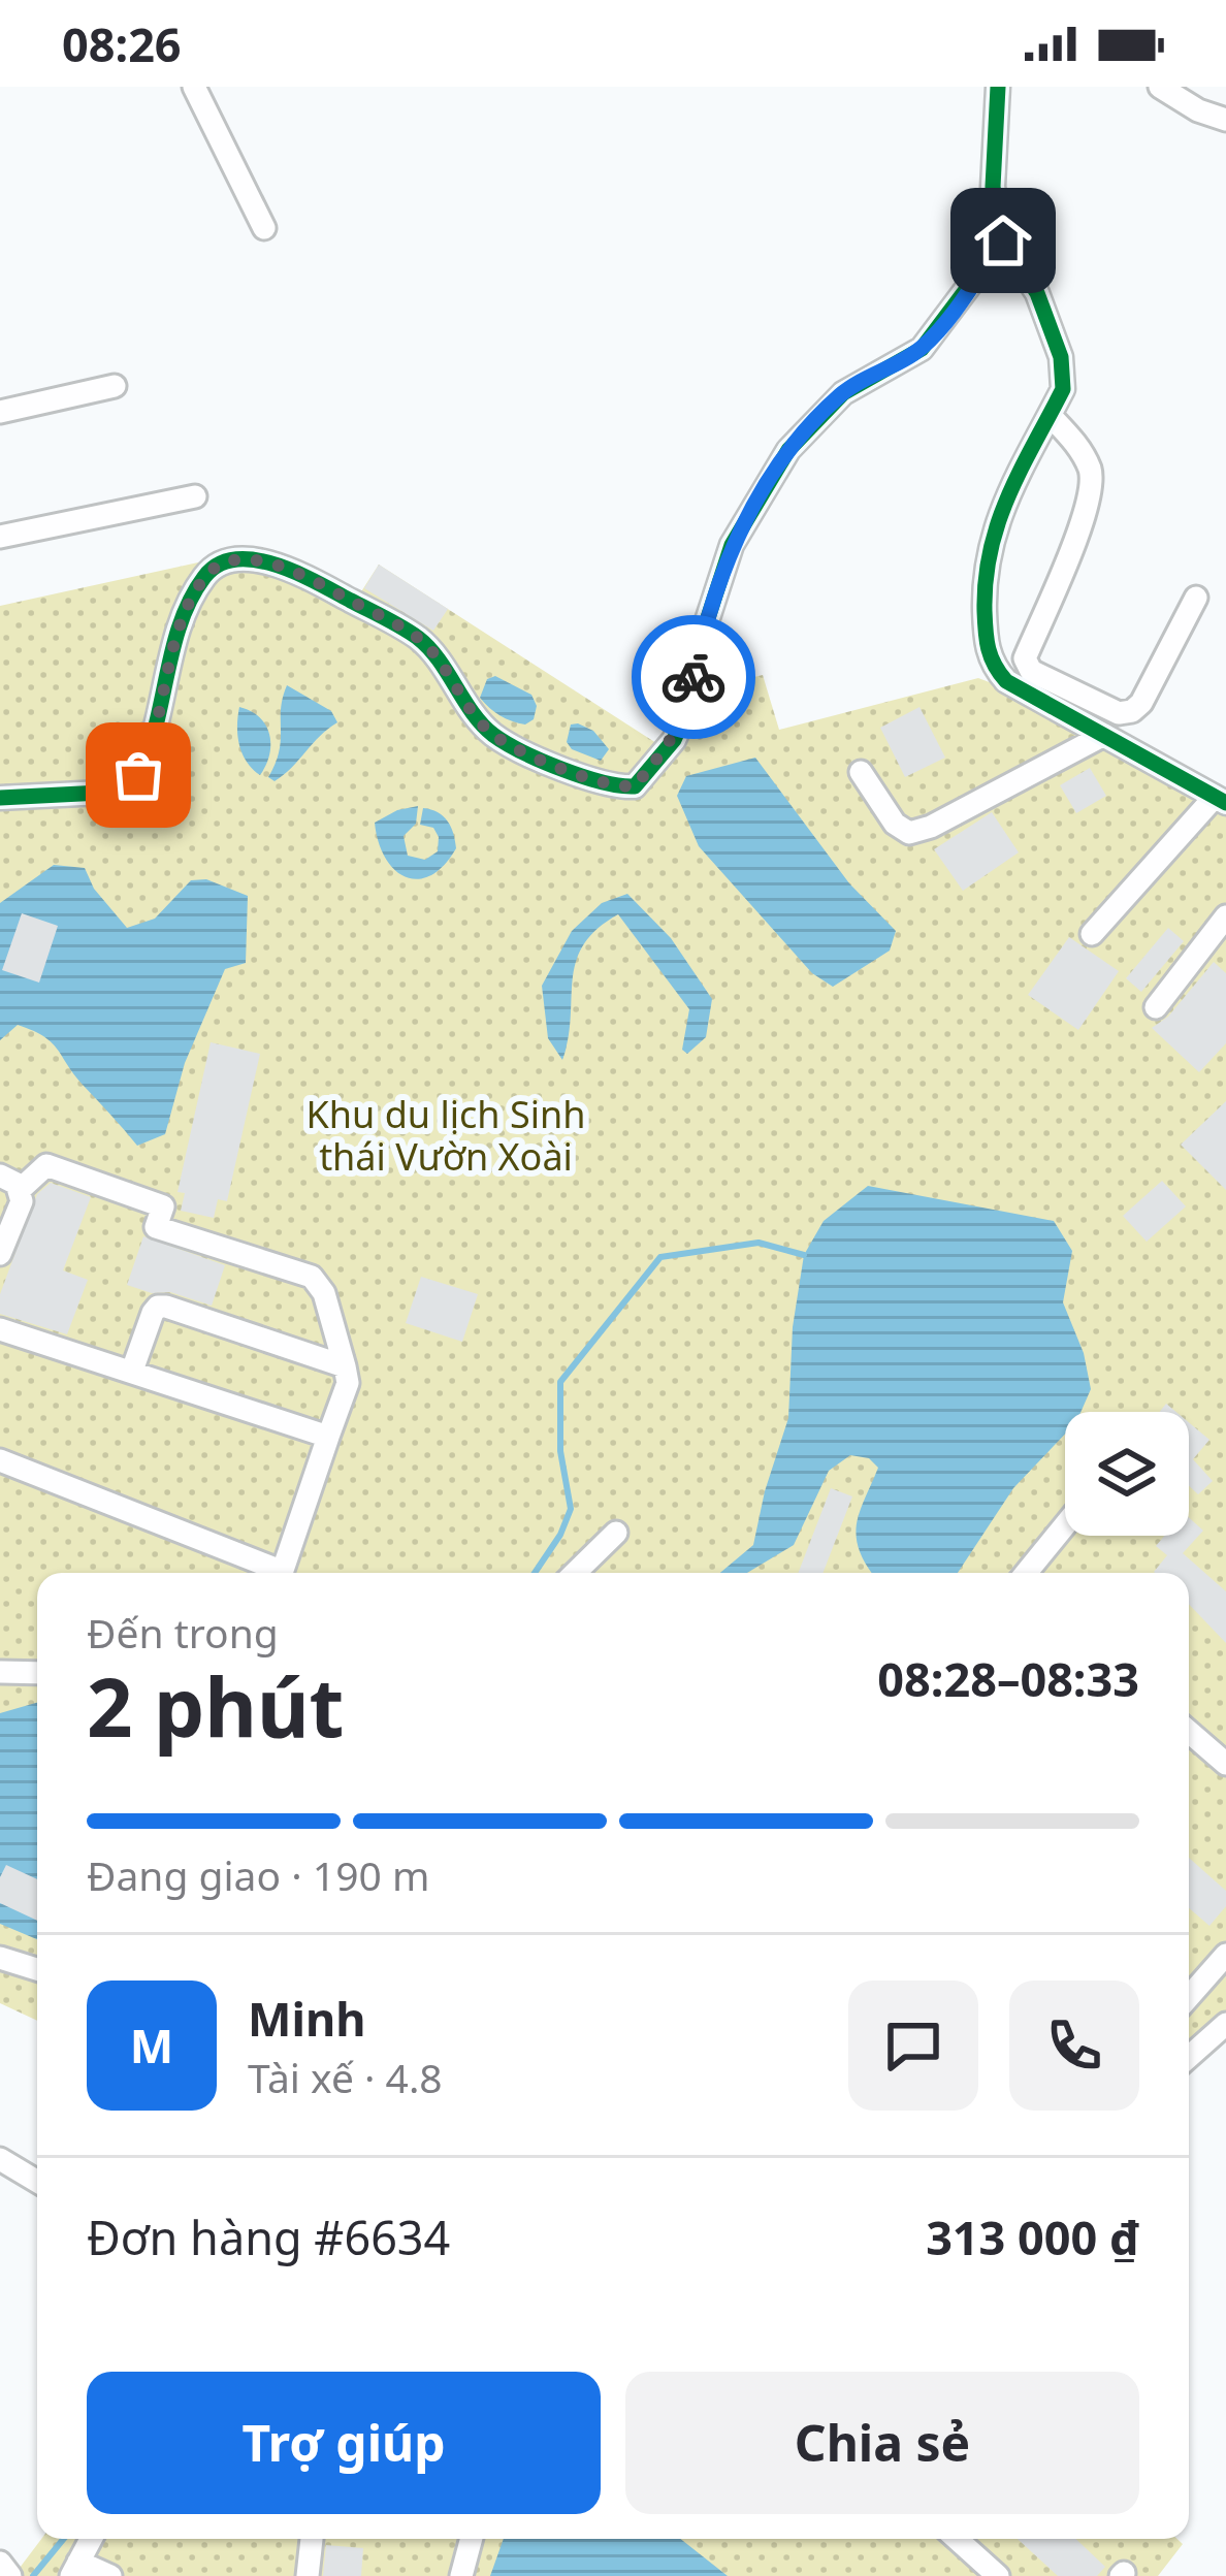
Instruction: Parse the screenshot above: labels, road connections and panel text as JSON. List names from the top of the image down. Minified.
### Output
{"parks":["Khu du lịch Sinh thái Vườn Xoài"],"page":{"status":"08:26","heading":["2 phút","Đến trong","08:28–08:33"],"panel":["Minh","Tài xế · 4.8","Đơn hàng #6634","313 000 ₫"],"bar":"Đang giao · 190 m","round":"M","buttons":["Trợ giúp","Chia sẻ"]}}
